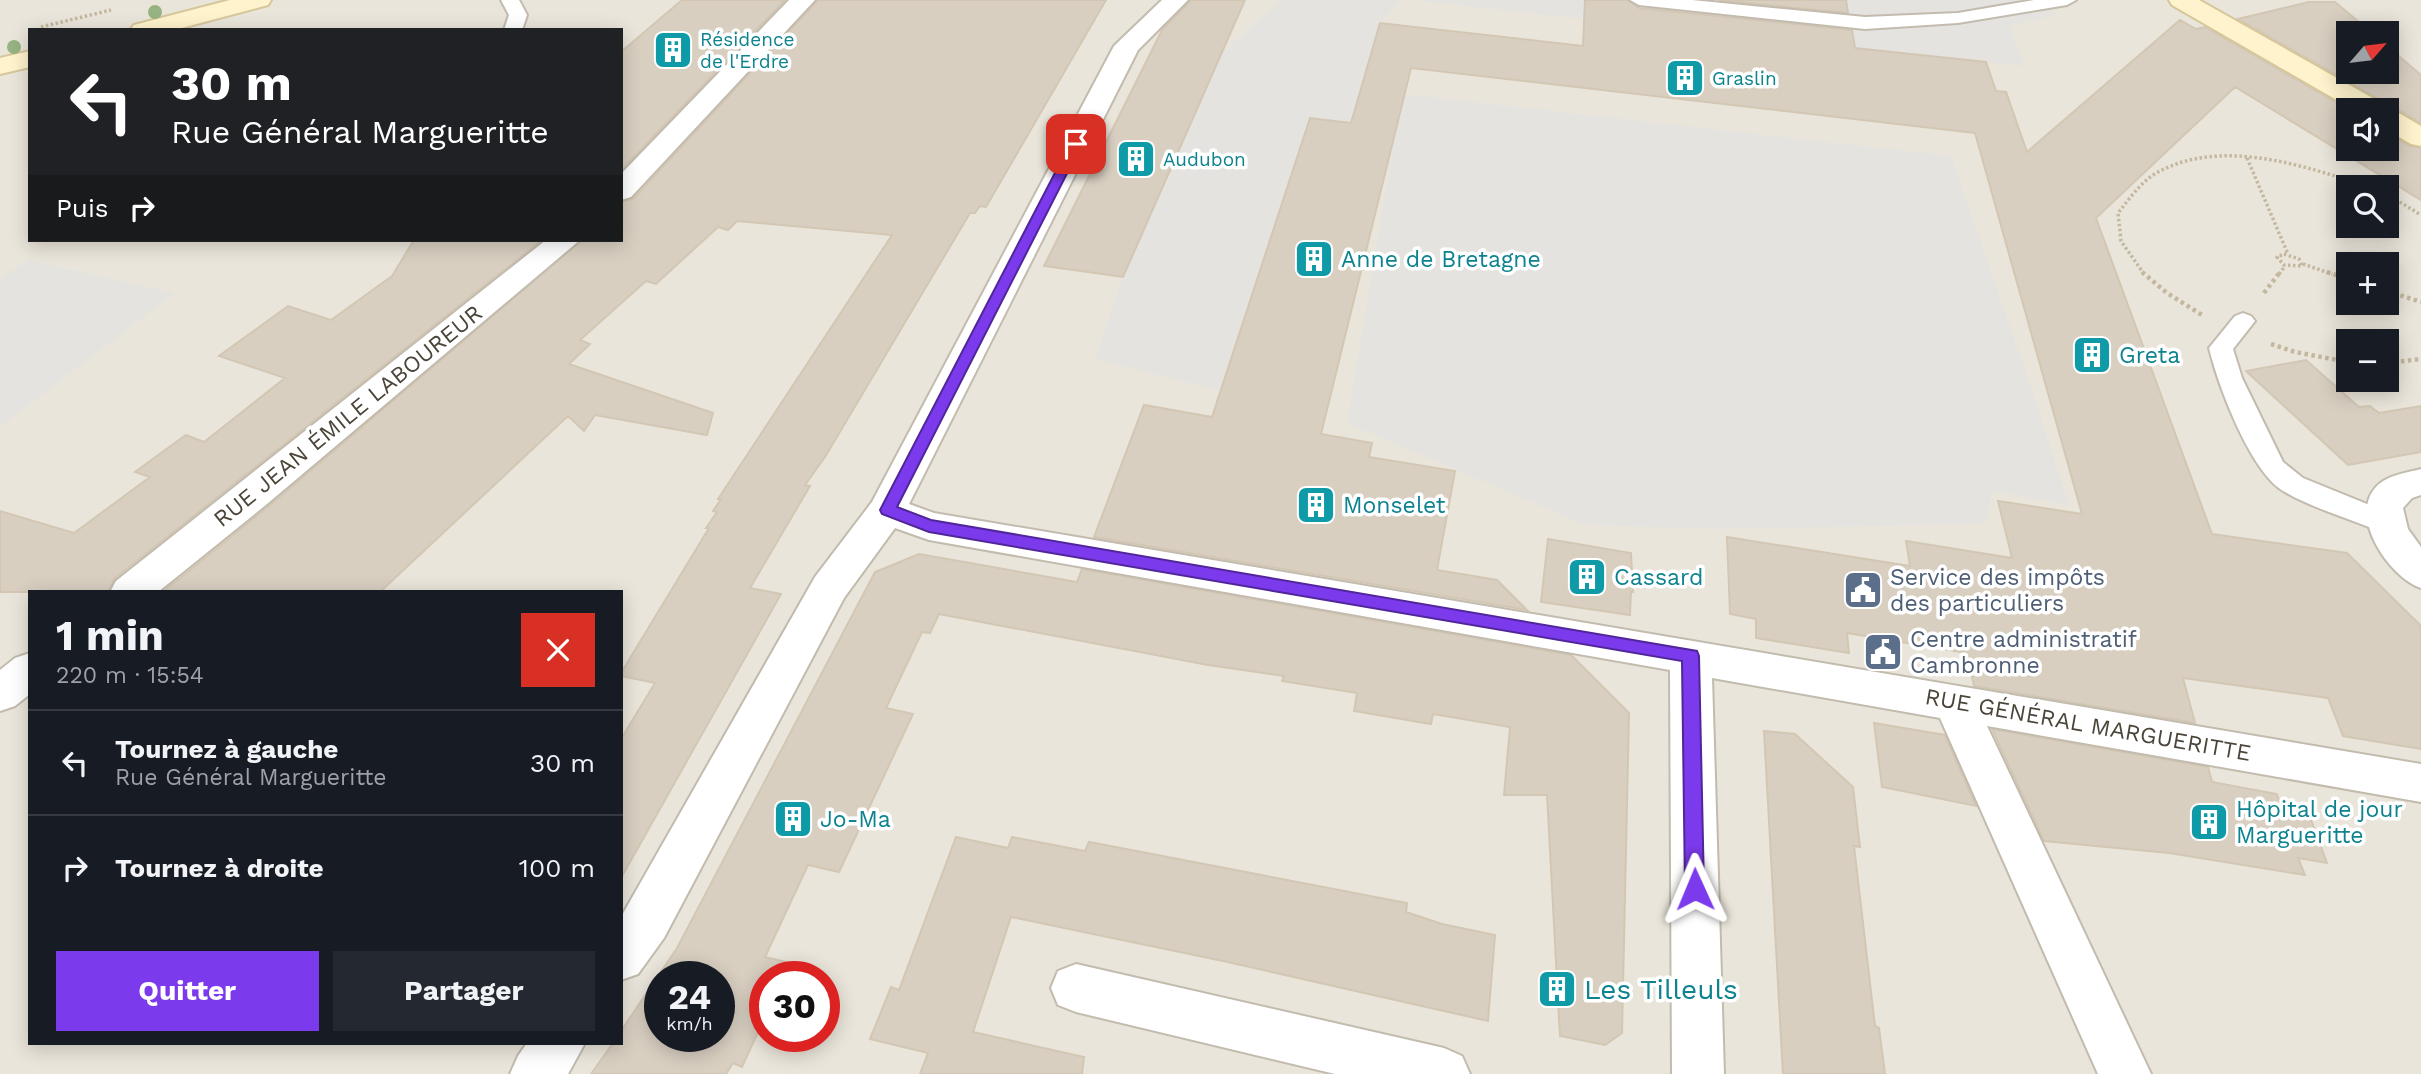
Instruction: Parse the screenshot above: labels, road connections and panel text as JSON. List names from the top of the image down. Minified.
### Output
{"streets":{"street":["RUE JEAN ÉMILE LABOUREUR","RUE GÉNÉRAL MARGUERITTE"]},"places":{"building":["Résidence de l'Erdre","Graslin","Audubon","Anne de Bretagne","Greta","Monselet","Cassard","Jo-Ma","Hôpital de jour Margueritte","Les Tilleuls"],"public building":["Service des impôts des particuliers","Centre administratif Cambronne"]},"north":"top right","page":{"map_buttons":["+","−"],"turn":["30 m","Rue Général Margueritte"],"then":"Puis","heading":["1 min","220 m · 15:54"],"list":[{"name":"Tournez à gauche","note":"Rue Général Margueritte","value":"30 m"},{"name":"Tournez à droite","value":"100 m"}],"buttons":["Quitter","Partager"],"speed":"24 km/h","limit":"30"}}
